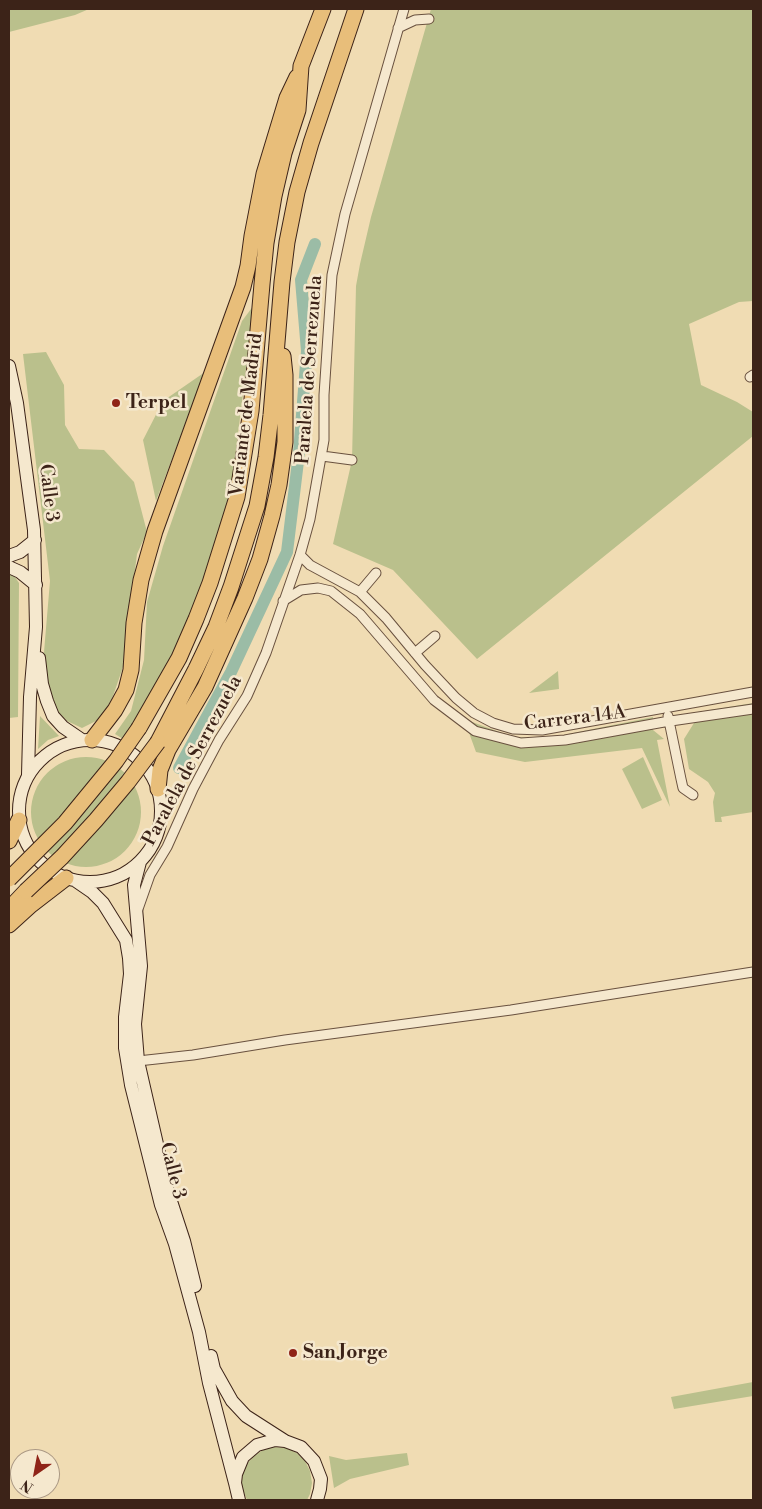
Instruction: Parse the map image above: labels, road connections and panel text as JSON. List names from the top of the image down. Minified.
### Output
{"streets":{"main road":["Variante de Madrid","Calle 3"],"street":["Paralela de Serrezuela","Carrera 14A"]},"crossings":[["Paralela de Serrezuela","Calle 3"],["Paralela de Serrezuela","Carrera 14A"]],"places":["Terpel","San Jorge"],"north":"bottom left"}
